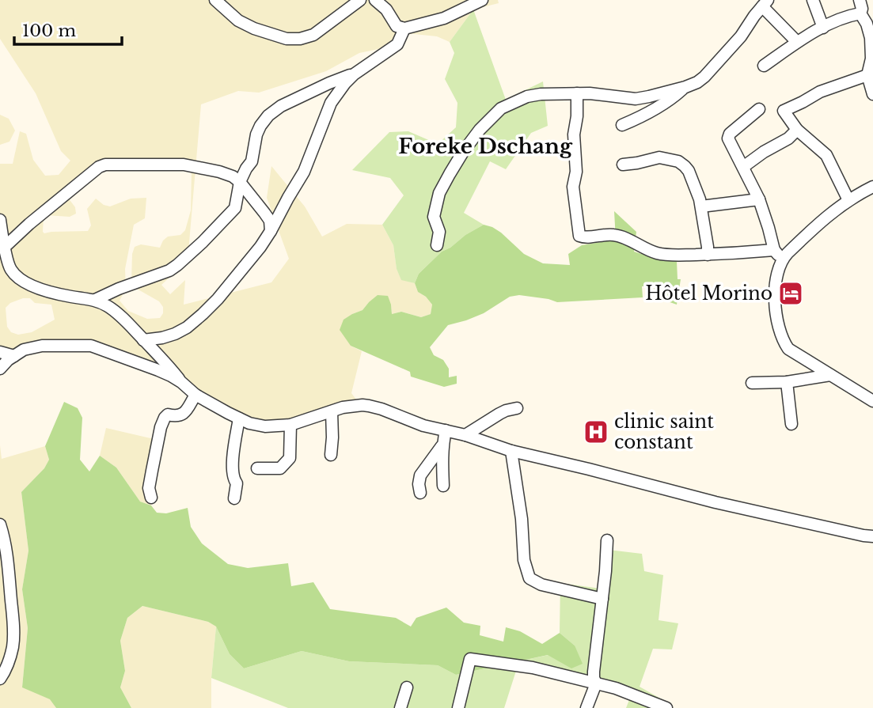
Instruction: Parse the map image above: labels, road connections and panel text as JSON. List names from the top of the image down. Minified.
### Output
{"districts":["Foreke Dschang"],"places":{"hotel":["Hôtel Morino"],"hospital":["clinic saint constant"]},"scale_bar":"100 m"}
